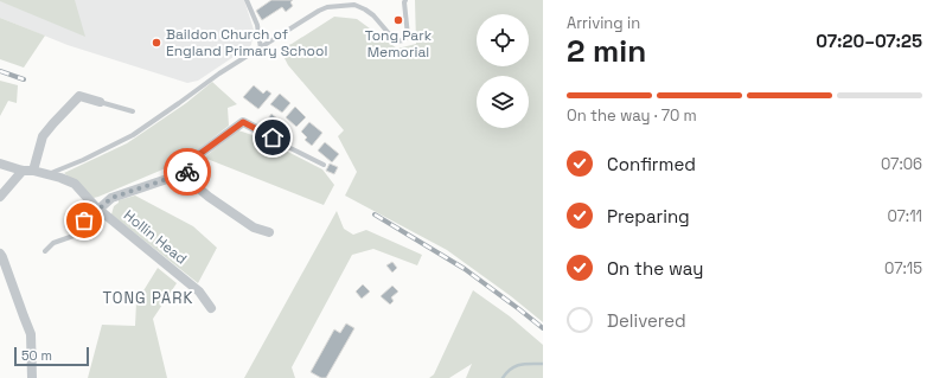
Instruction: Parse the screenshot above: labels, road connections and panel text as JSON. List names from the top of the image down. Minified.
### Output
{"streets":{"street":["Hollin Head"]},"districts":["TONG PARK"],"places":["Tong Park Memorial","Baildon Church of England Primary School"],"scale_bar":"50 m","page":{"heading":["2 min","Arriving in","07:20–07:25"],"bar":"On the way · 70 m","list":[["Confirmed","07:06"],["Preparing","07:11"],["On the way","07:15"],"Delivered"],"scale":"50 m"}}
